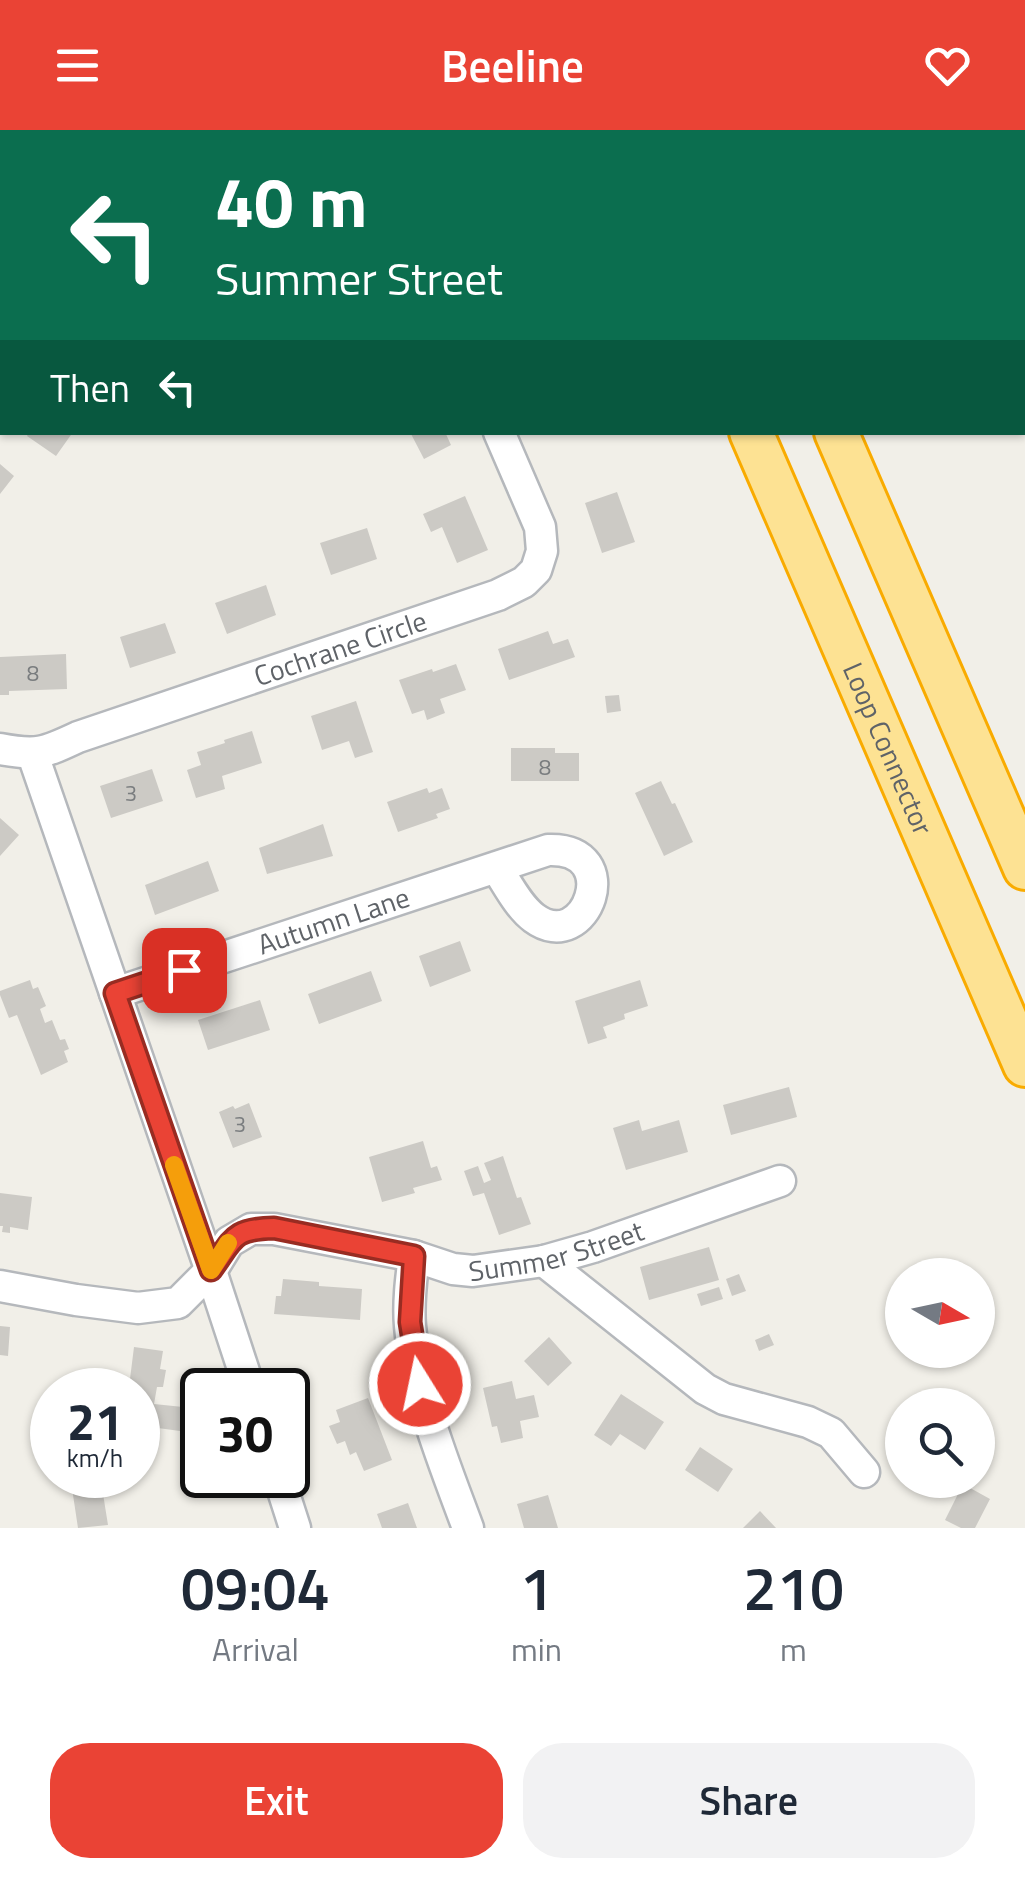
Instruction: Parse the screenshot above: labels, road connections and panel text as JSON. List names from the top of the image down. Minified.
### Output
{"streets":{"highway":["Loop Connector"],"street":["Cochrane Circle","Autumn Lane","Summer Street"]},"house_numbers":["8","8","3","3"],"north":"right","page":{"header":"Beeline","turn":["40 m","Summer Street"],"then":"Then","speed":"21 km/h","limit":"30","eta":["09:04","Arrival","1","min","210","m"],"buttons":["Exit","Share"]}}
